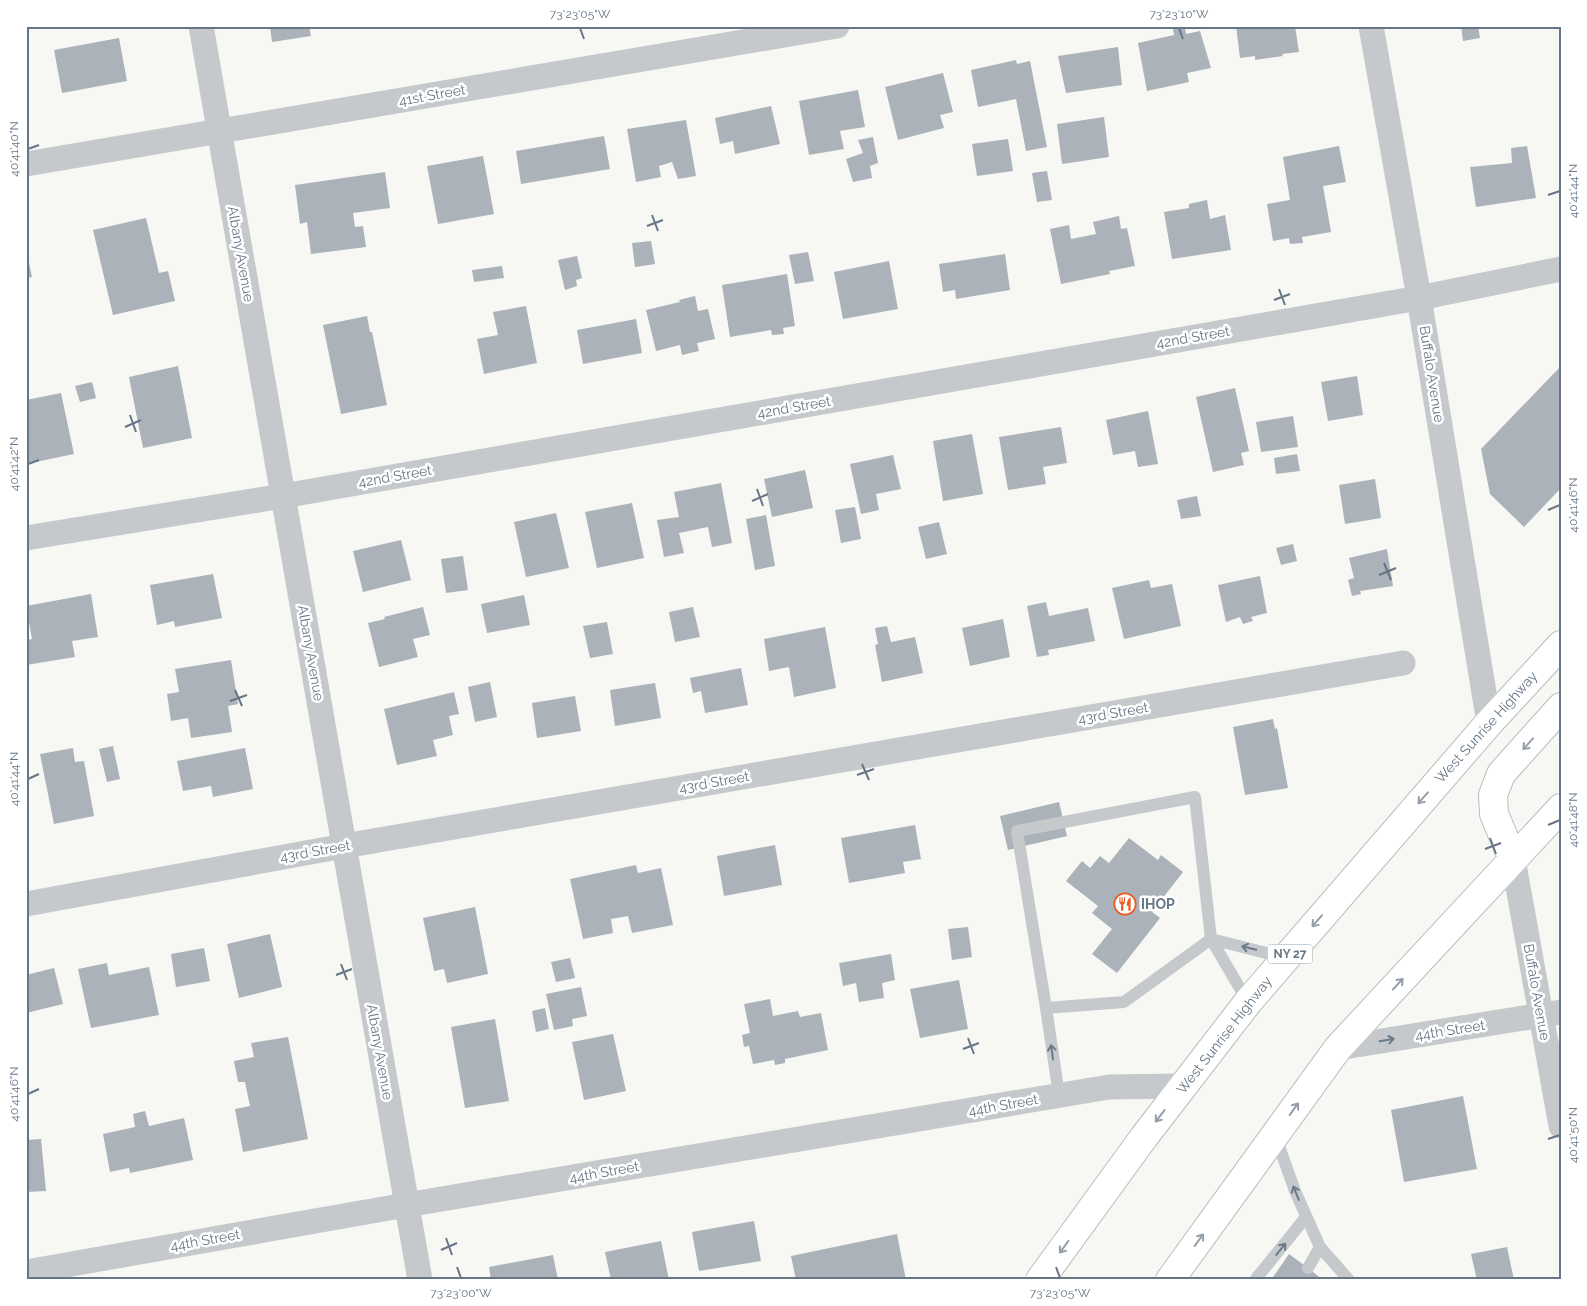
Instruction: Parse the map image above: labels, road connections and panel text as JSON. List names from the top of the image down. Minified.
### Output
{"streets":{"highway":["West Sunrise Highway","NY 27"],"street":["41st Street","Albany Avenue","42nd Street","Buffalo Avenue","43rd Street","44th Street"]},"crossings":[["41st Street","Albany Avenue"],["Albany Avenue","42nd Street"],["Albany Avenue","43rd Street"],["Albany Avenue","44th Street"],["42nd Street","Buffalo Avenue"],["Buffalo Avenue","West Sunrise Highway"],["Buffalo Avenue","44th Street"],["West Sunrise Highway","44th Street"]],"places":{"restaurant":["IHOP"]},"coordinates":["73°23'05\"W","73°23'10\"W","40°41'40\"N","40°41'44\"N","40°41'42\"N","40°41'46\"N","40°41'48\"N","40°41'50\"N","73°23'00\"W"]}
